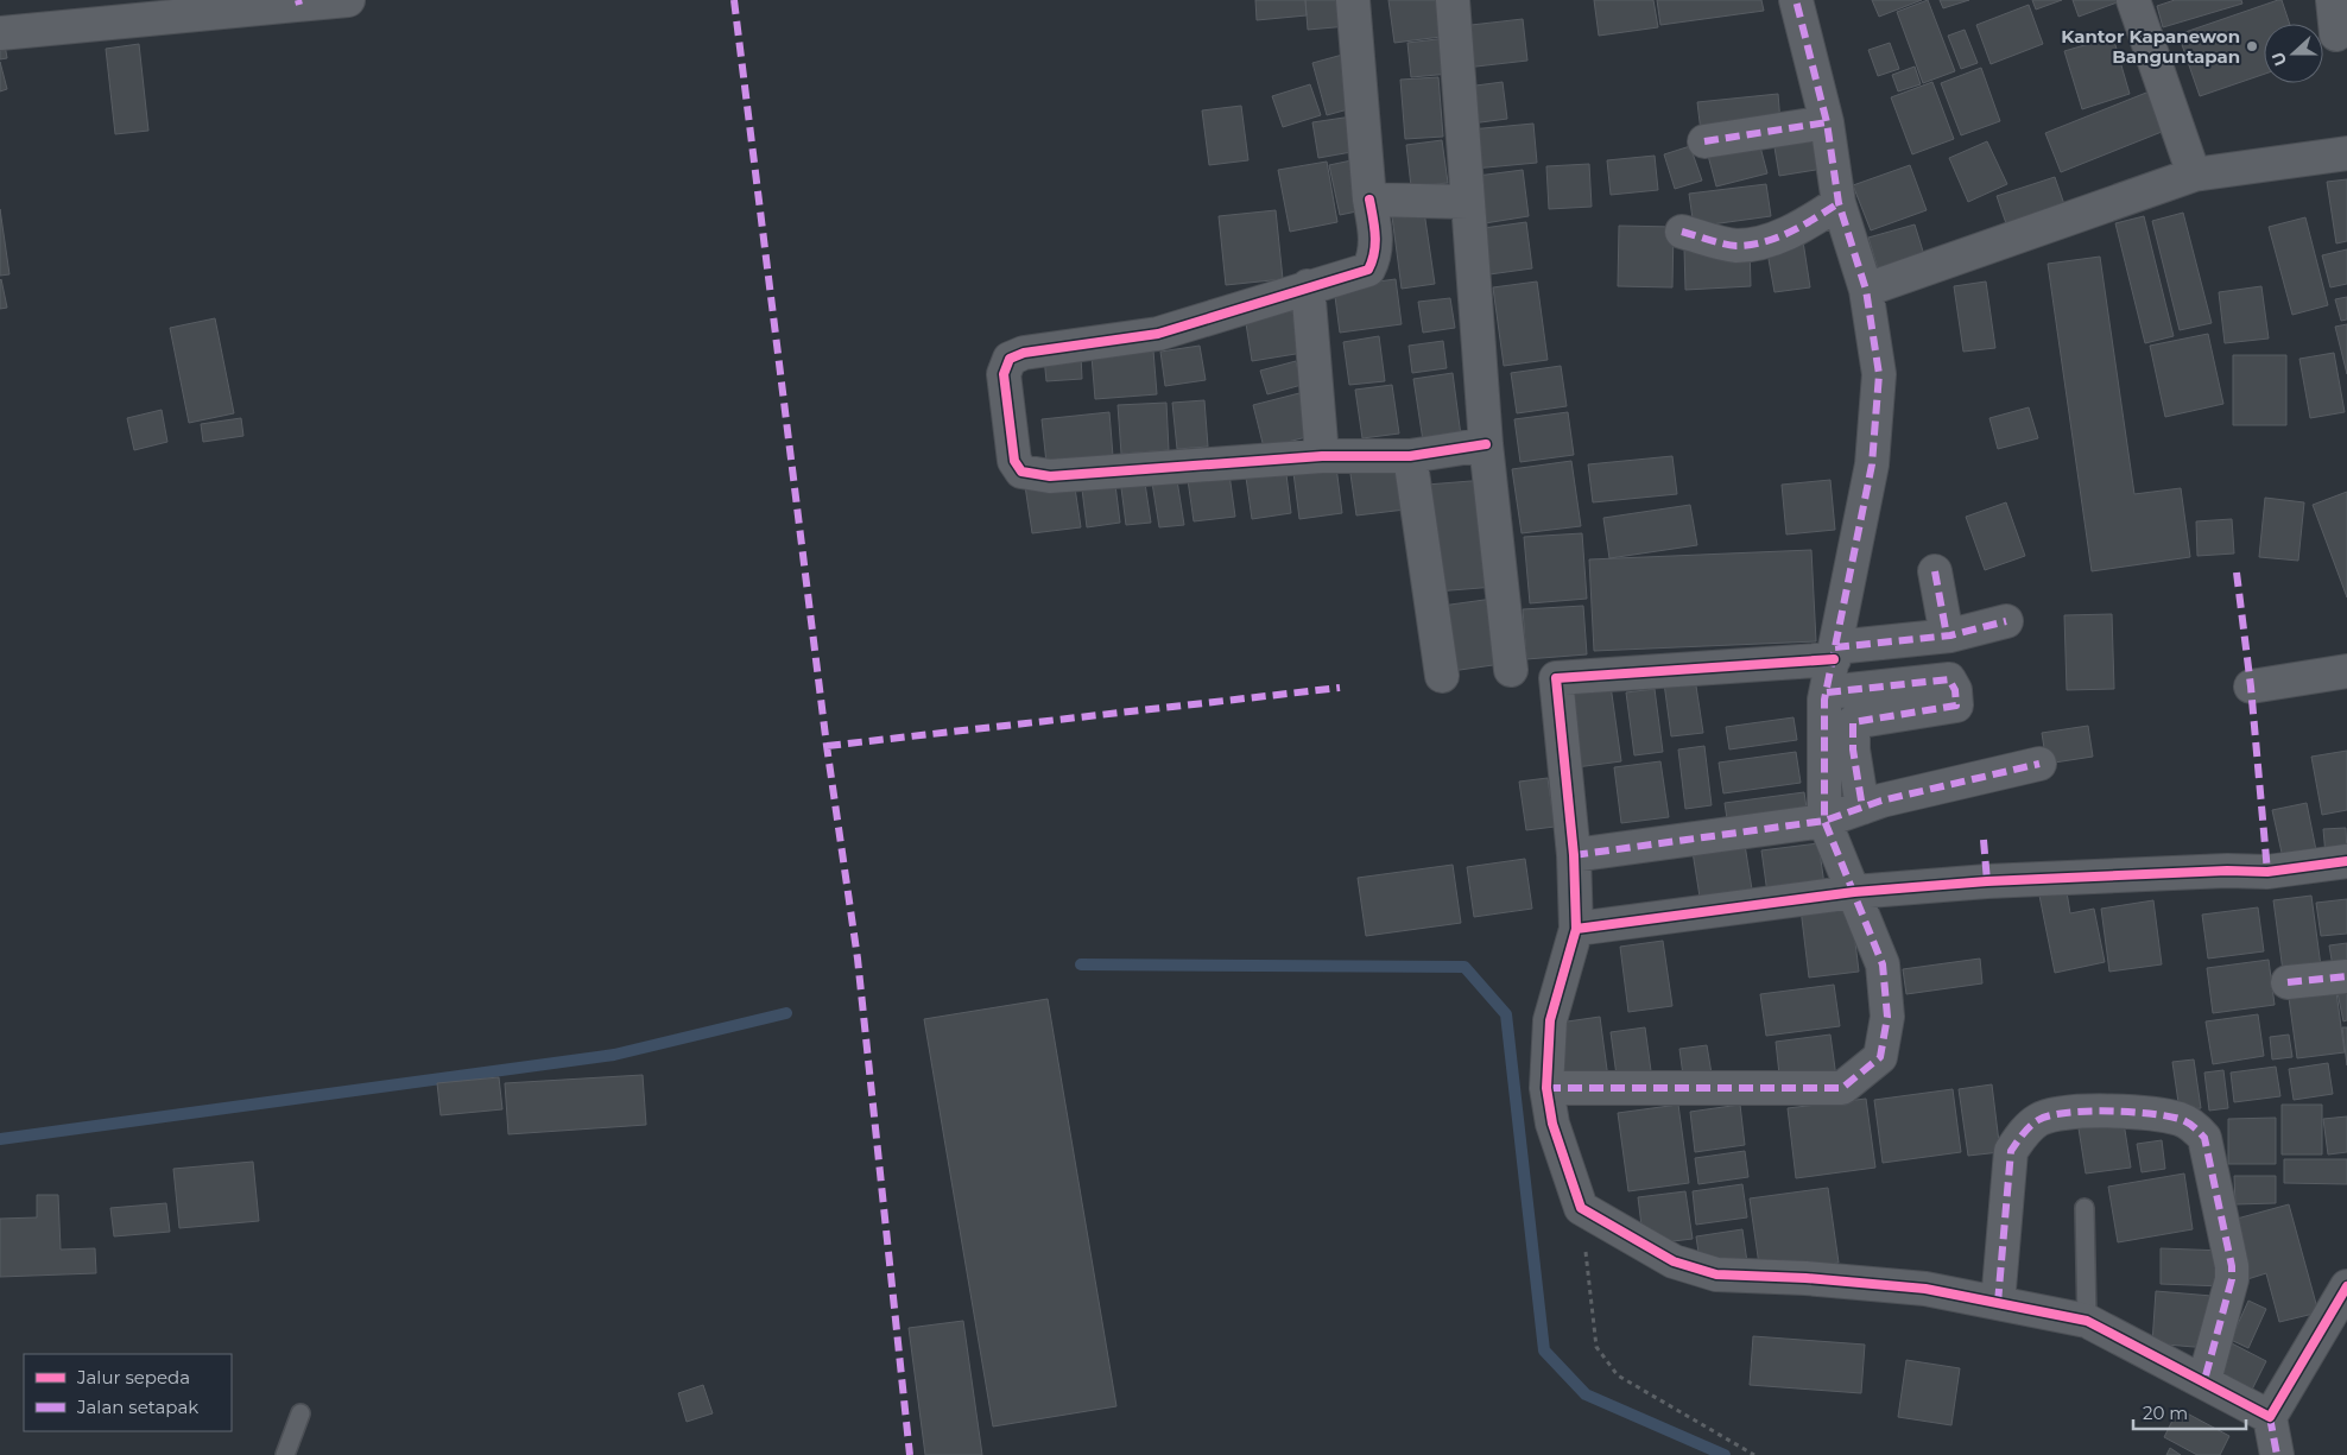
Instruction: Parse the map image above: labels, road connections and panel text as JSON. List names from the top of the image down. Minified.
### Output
{"places":["Kantor Kapanewon Banguntapan"],"legend":["Jalur sepeda","Jalan setapak"],"scale_bar":"20 m","north":"left"}
